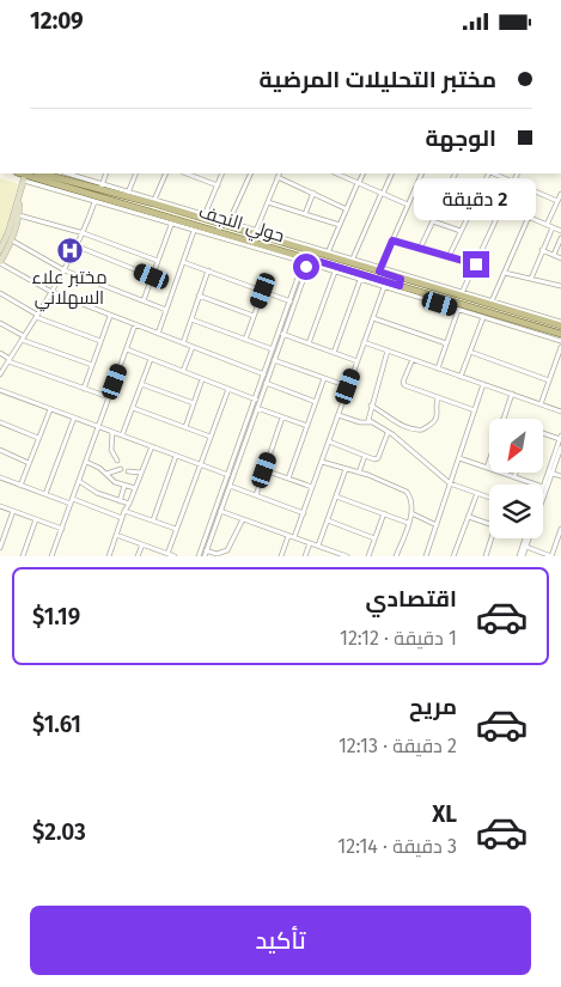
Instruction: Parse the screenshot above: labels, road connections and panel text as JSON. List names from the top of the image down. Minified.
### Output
{"streets":{"main road":["حولي النجف"]},"places":{"hospital":["مختبر علاء السهلاني"]},"north":"bottom left","page":{"status":"12:09","banner":["مختبر التحليلات المرضية","الوجهة"],"bubble":"2 دقيقة","list":[{"name":"اقتصادي","note":"1 دقيقة · 12:12","value":"$1.19"},{"name":"مريح","note":"2 دقيقة · 12:13","value":"$1.61"},{"name":"XL","note":"3 دقيقة · 12:14","value":"$2.03"}],"buttons":"تأكيد"}}
